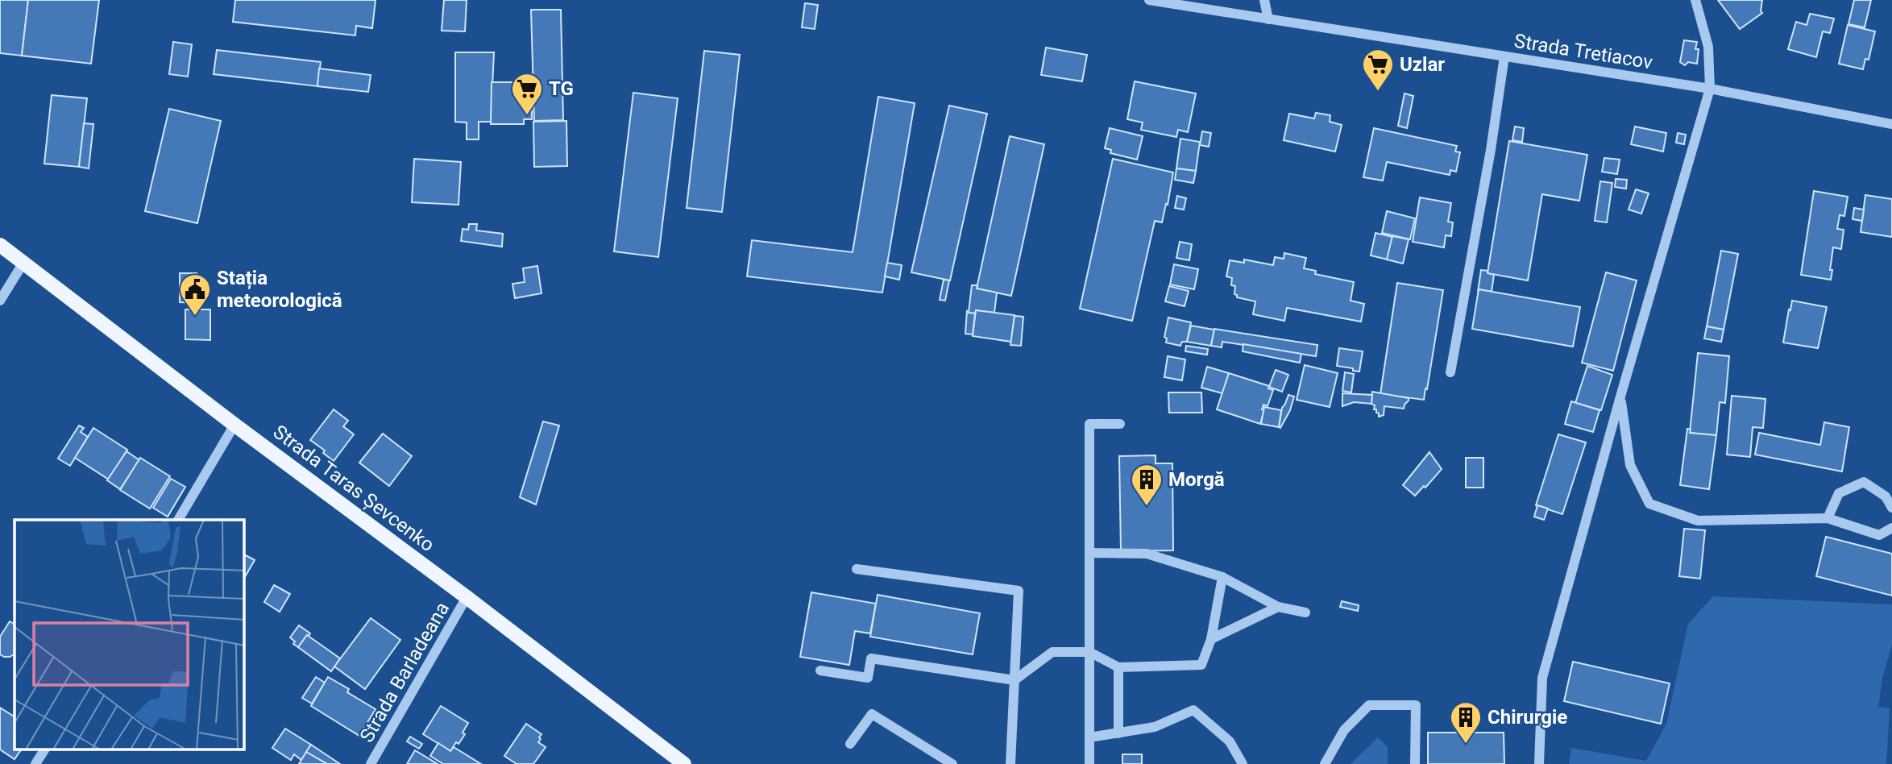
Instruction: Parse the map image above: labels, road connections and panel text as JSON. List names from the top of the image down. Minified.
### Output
{"streets":{"main road":["Strada Taras Șevcenko"],"street":["Strada Tretiacov","Strada Barladeana"]},"crossings":[["Strada Taras Șevcenko","Strada Barladeana"]],"places":{"supermarket":["Uzlar","TG"],"public building":["Stația meteorologică"],"building":["Morgă","Chirurgie"]}}
